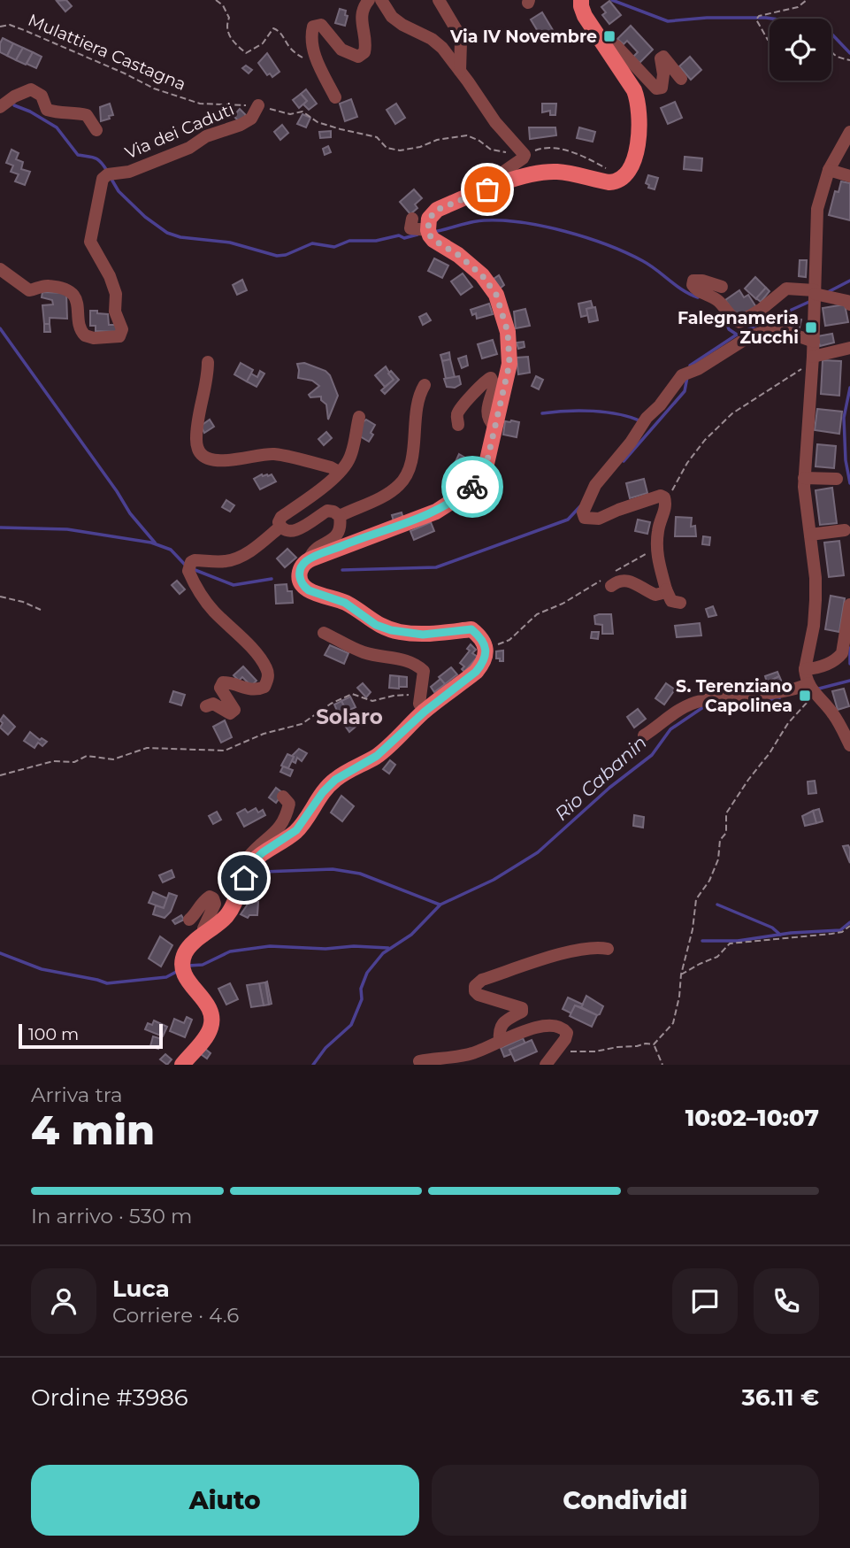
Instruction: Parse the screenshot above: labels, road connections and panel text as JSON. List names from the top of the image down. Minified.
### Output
{"streets":{"street":["Via dei Caduti"],"path":["Mulattiera Castagna"]},"crossings":[["Mulattiera Castagna","Via dei Caduti"]],"districts":["Solaro"],"water":["Rio Cabanin"],"places":{"transit":["Via IV Novembre","Falegnameria Zucchi","S. Terenziano Capolinea"]},"scale_bar":"100 m","page":{"scale":"100 m","heading":["4 min","Arriva tra","10:02–10:07"],"panel":["Luca","Corriere · 4.6","Ordine #3986","36.11 €"],"bar":"In arrivo · 530 m","buttons":["Aiuto","Condividi"]}}
